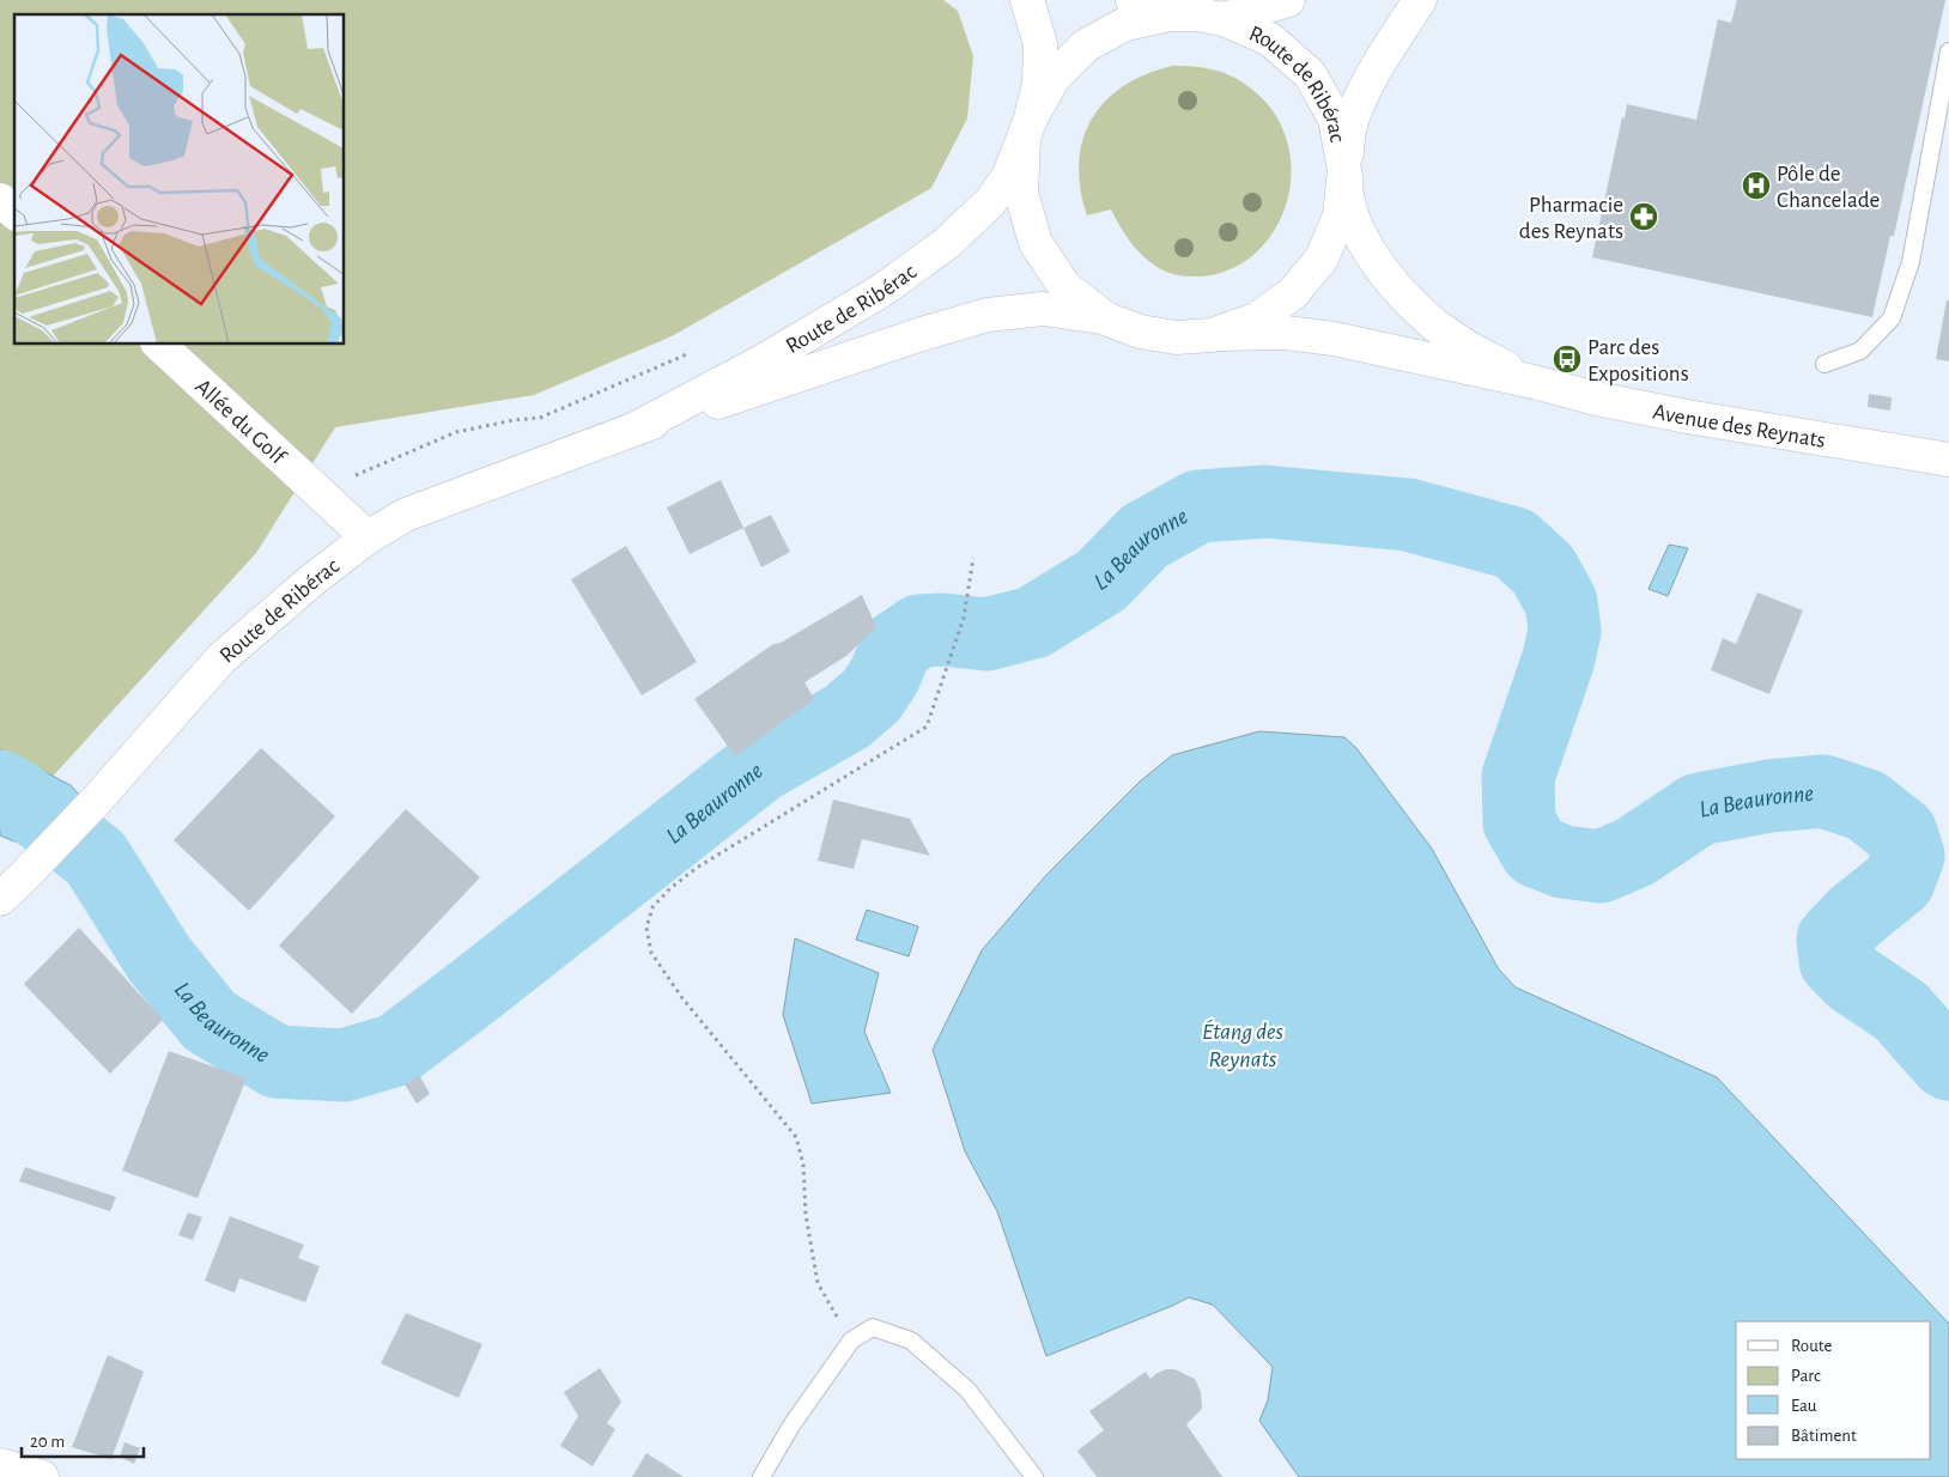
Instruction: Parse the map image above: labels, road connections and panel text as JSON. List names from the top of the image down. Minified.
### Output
{"streets":{"main road":["Route de Ribérac","Allée du Golf","Avenue des Reynats"]},"crossings":[["Route de Ribérac","Allée du Golf"],["Route de Ribérac","Avenue des Reynats"]],"water":["La Beauronne","Étang des Reynats"],"places":{"hospital":["Pôle de Chancelade"],"pharmacy":["Pharmacie des Reynats"],"bus stop":["Parc des Expositions"]},"legend":["Route","Parc","Eau","Bâtiment"],"scale_bar":"20 m"}
